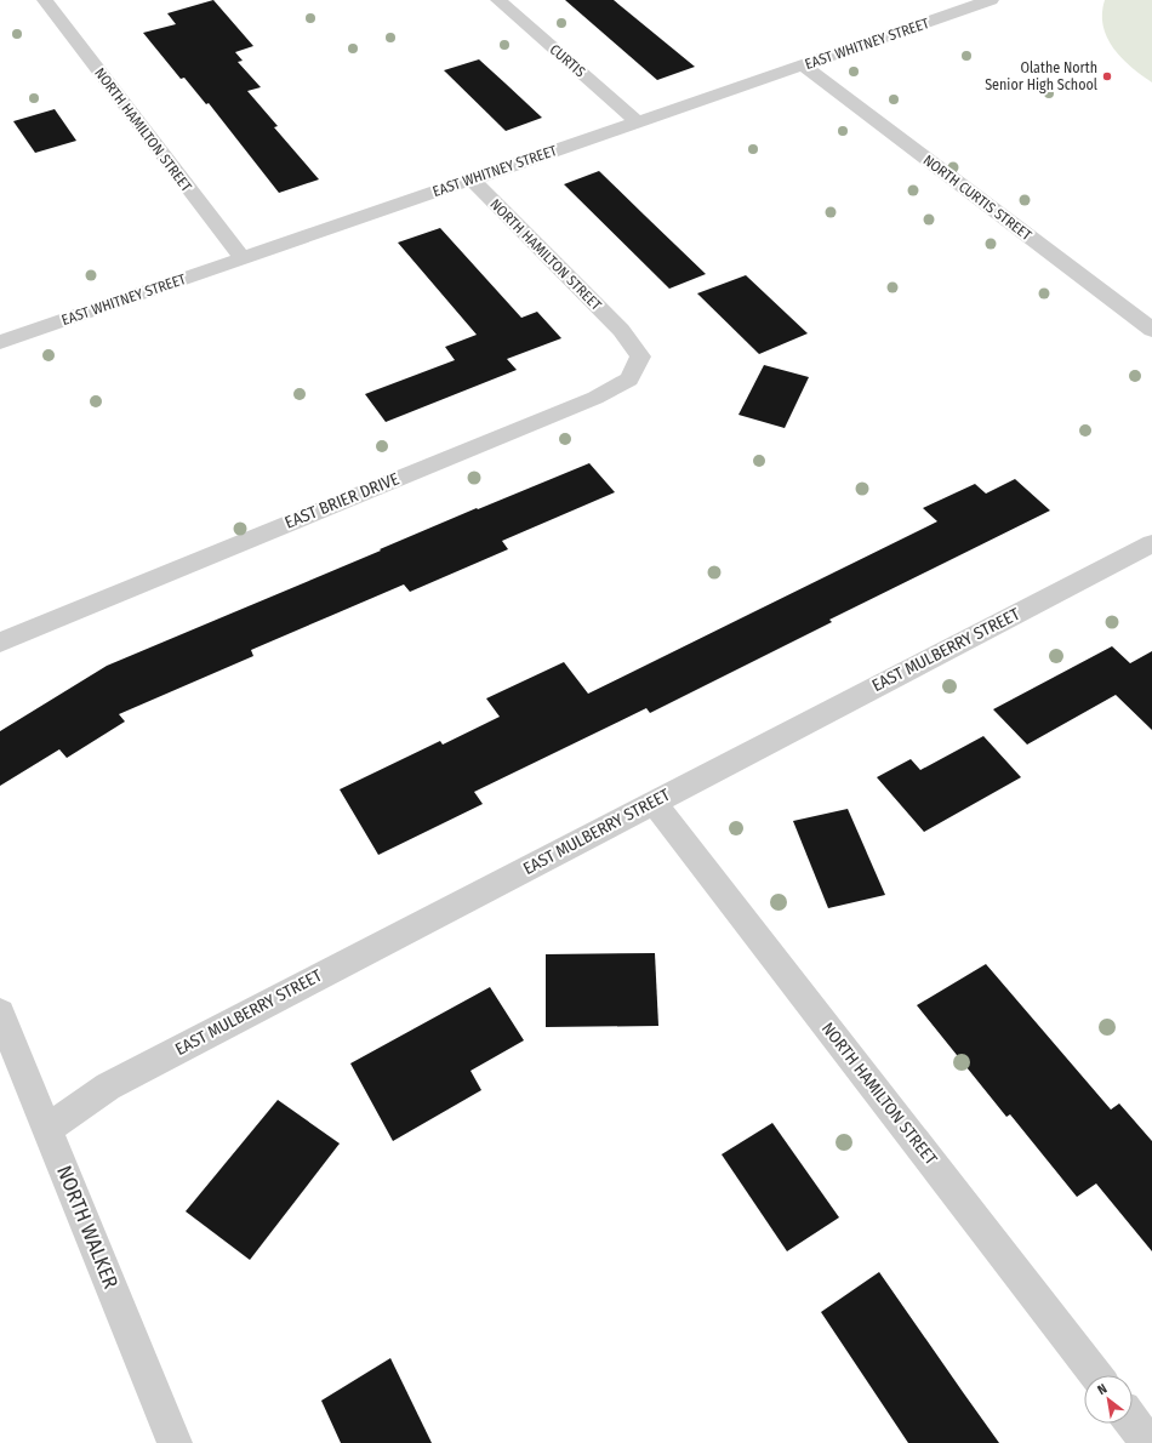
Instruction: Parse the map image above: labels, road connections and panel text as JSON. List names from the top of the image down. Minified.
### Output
{"streets":{"street":["EAST WHITNEY STREET","CURTIS","NORTH HAMILTON STREET","NORTH CURTIS STREET","EAST BRIER DRIVE","EAST MULBERRY STREET","NORTH WALKER"]},"crossings":[["EAST WHITNEY STREET","CURTIS"],["EAST WHITNEY STREET","NORTH HAMILTON STREET"],["EAST WHITNEY STREET","NORTH CURTIS STREET"],["NORTH HAMILTON STREET","EAST BRIER DRIVE"],["NORTH HAMILTON STREET","EAST MULBERRY STREET"],["EAST MULBERRY STREET","NORTH WALKER"]],"places":["Olathe North Senior High School"],"north":"top left"}
